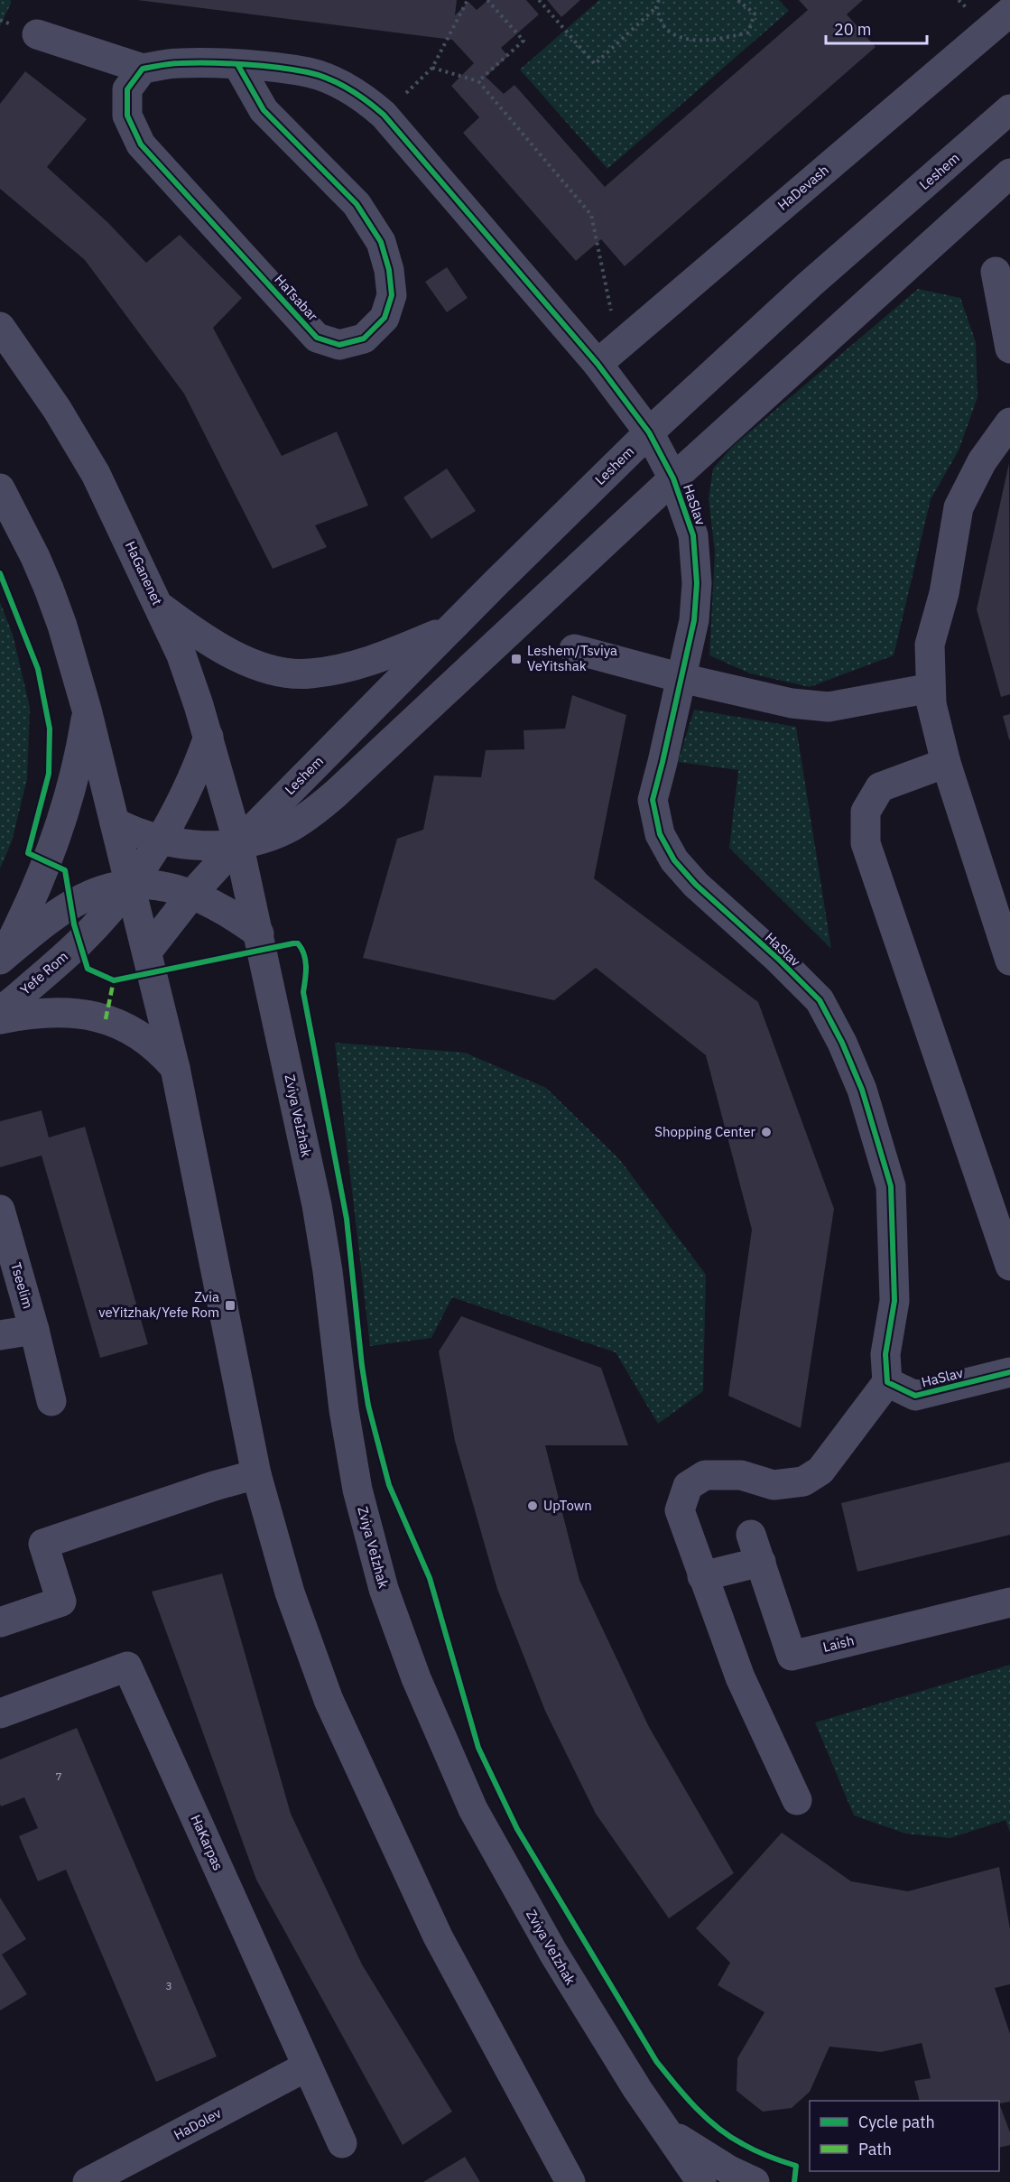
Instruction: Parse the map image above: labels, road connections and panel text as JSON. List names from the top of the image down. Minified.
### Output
{"streets":{"street":["Leshem","HaDevash","HaTsabar","HaSlav","HaGanenet","Yefe Rom","Zviya VeIzhak","Tseelim","Laish","HaKarpas","HaDolev"]},"crossings":[["Leshem","HaSlav"],["Leshem","HaGanenet"],["Leshem","Zviya VeIzhak"],["HaGanenet","Yefe Rom"],["HaGanenet","Zviya VeIzhak"],["HaKarpas","HaDolev"]],"places":{"transit":["Leshem/Tsviya VeYitshak","Zvia veYitzhak/Yefe Rom"],"other":["Shopping Center","UpTown"]},"house_numbers":["7","3"],"legend":["Cycle path","Path"],"scale_bar":"20 m"}
